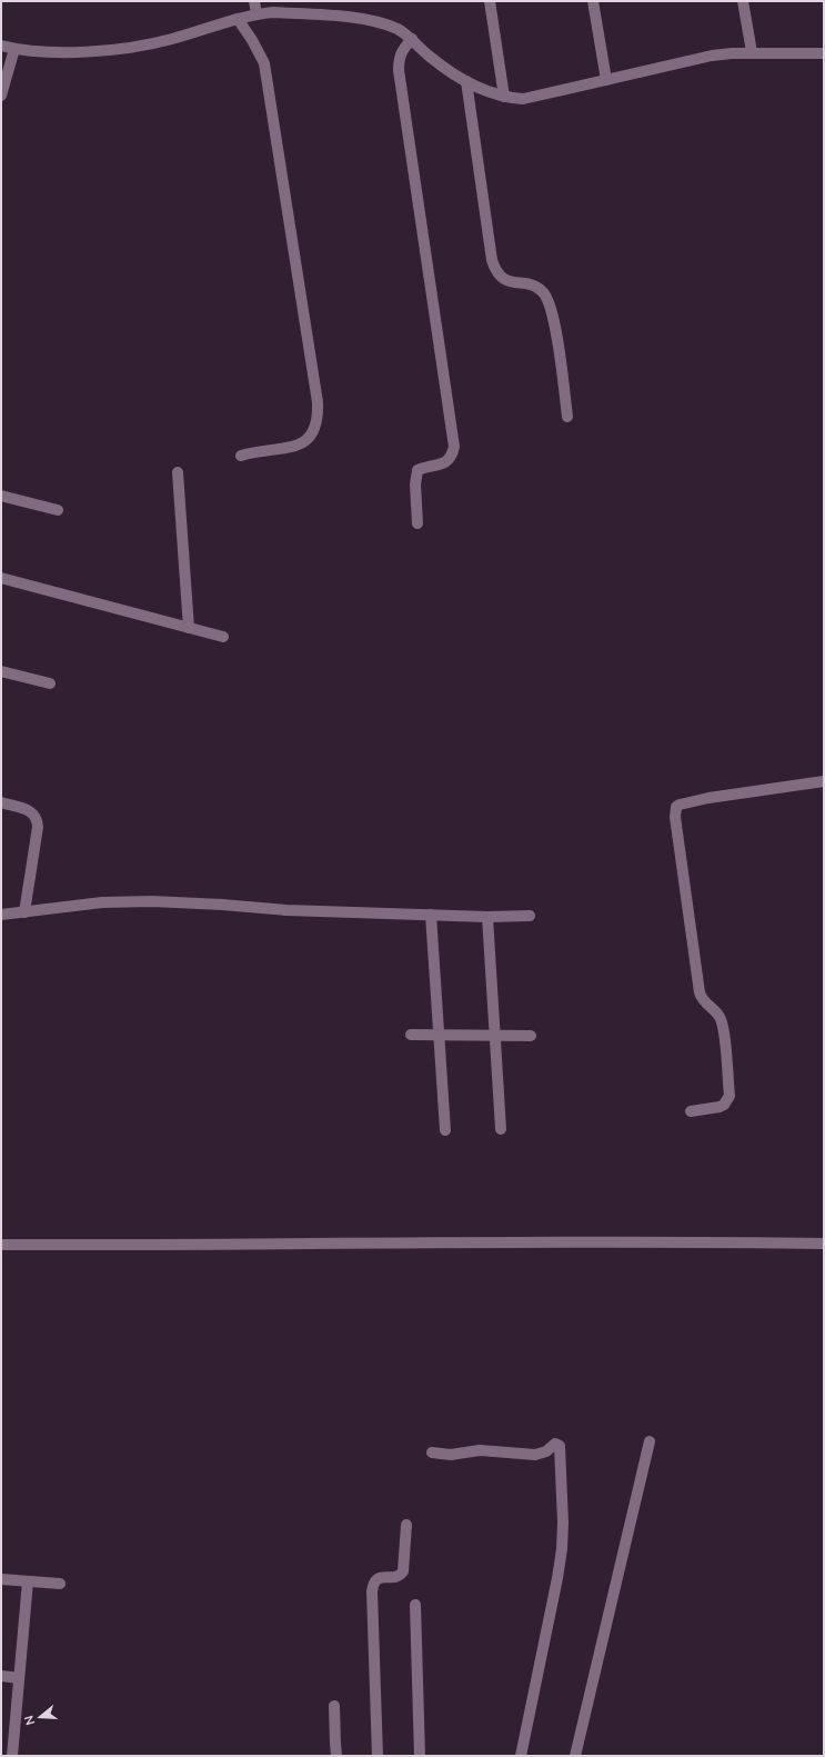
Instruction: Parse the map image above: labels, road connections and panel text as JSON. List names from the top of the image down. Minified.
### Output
{"north":"left"}
